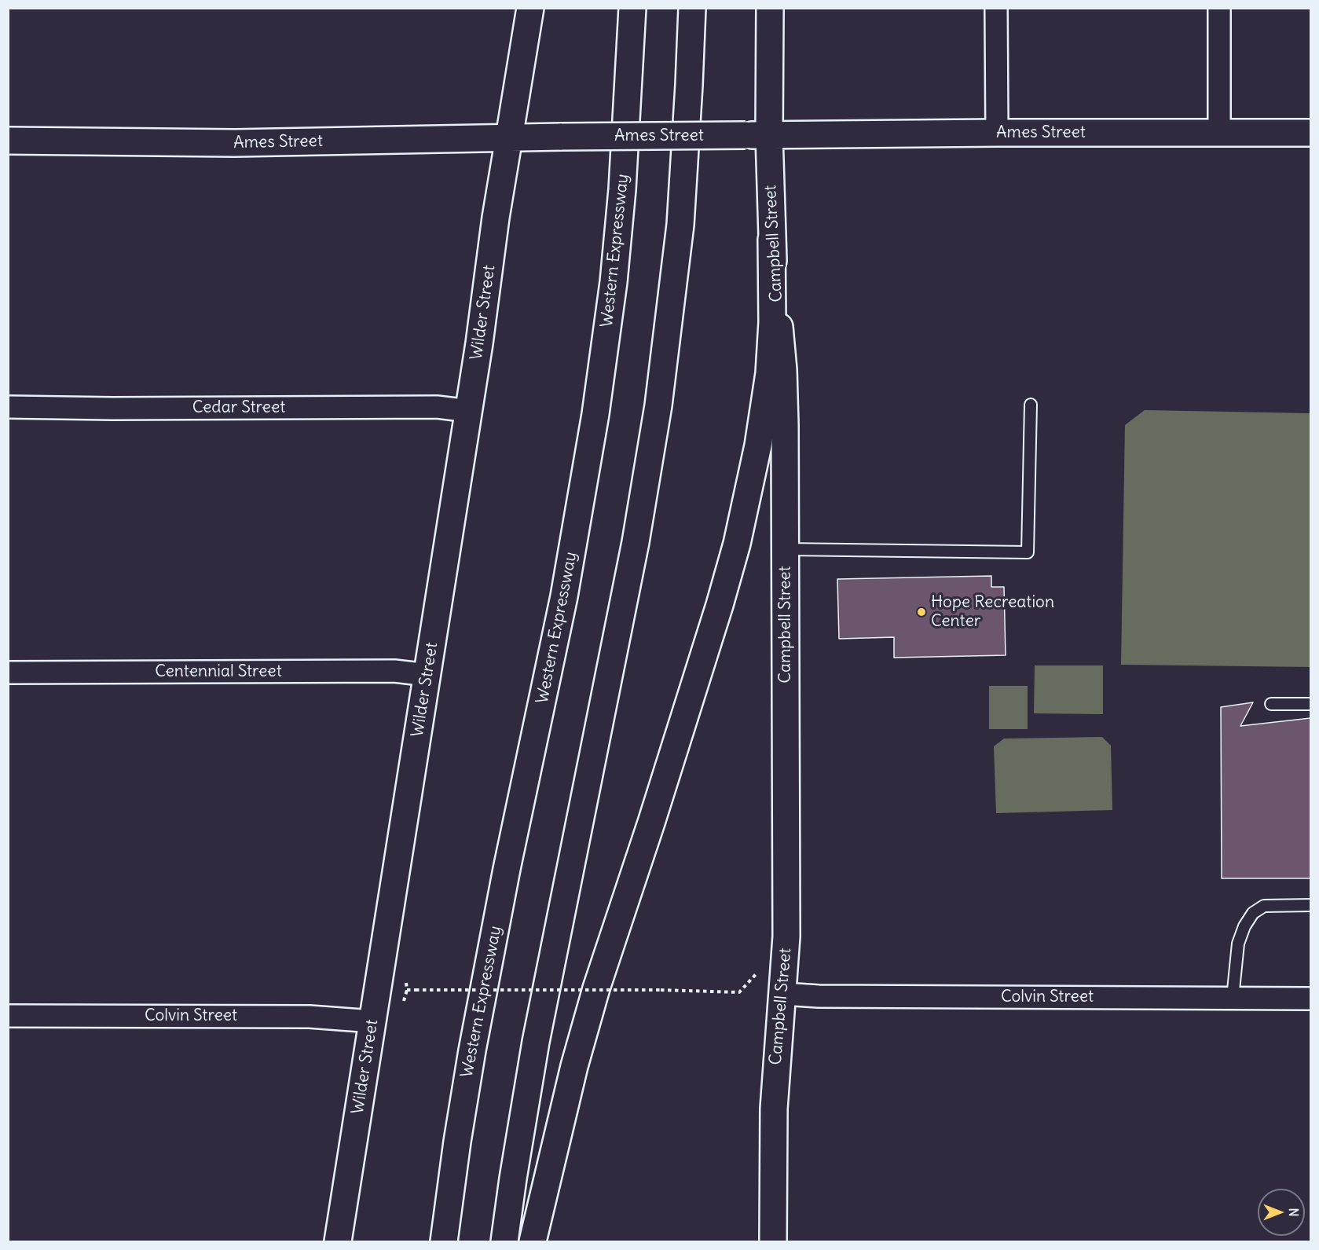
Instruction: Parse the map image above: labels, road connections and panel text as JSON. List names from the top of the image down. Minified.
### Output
{"streets":{"main road":["Ames Street","Campbell Street","Western Expressway","Wilder Street"],"street":["Cedar Street","Centennial Street","Colvin Street"]},"crossings":[["Ames Street","Campbell Street"],["Ames Street","Wilder Street"],["Campbell Street","Colvin Street"],["Wilder Street","Cedar Street"],["Wilder Street","Centennial Street"],["Wilder Street","Colvin Street"]],"places":["Hope Recreation Center"],"north":"right"}
